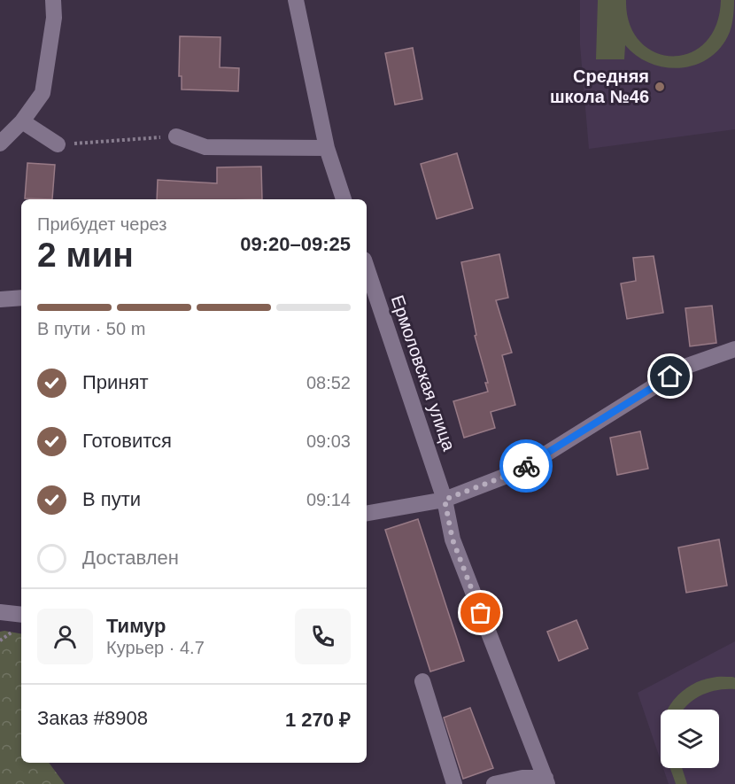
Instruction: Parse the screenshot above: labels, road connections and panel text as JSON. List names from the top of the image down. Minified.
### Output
{"streets":{"street":["Ермоловская улица"]},"places":["Средняя школа №46"],"page":{"heading":["2 мин","Прибудет через","09:20–09:25"],"panel":["Тимур","Курьер · 4.7","Заказ #8908","1 270 ₽"],"bar":"В пути · 50 m","list":[["Принят","08:52"],["Готовится","09:03"],["В пути","09:14"],"Доставлен"]}}
